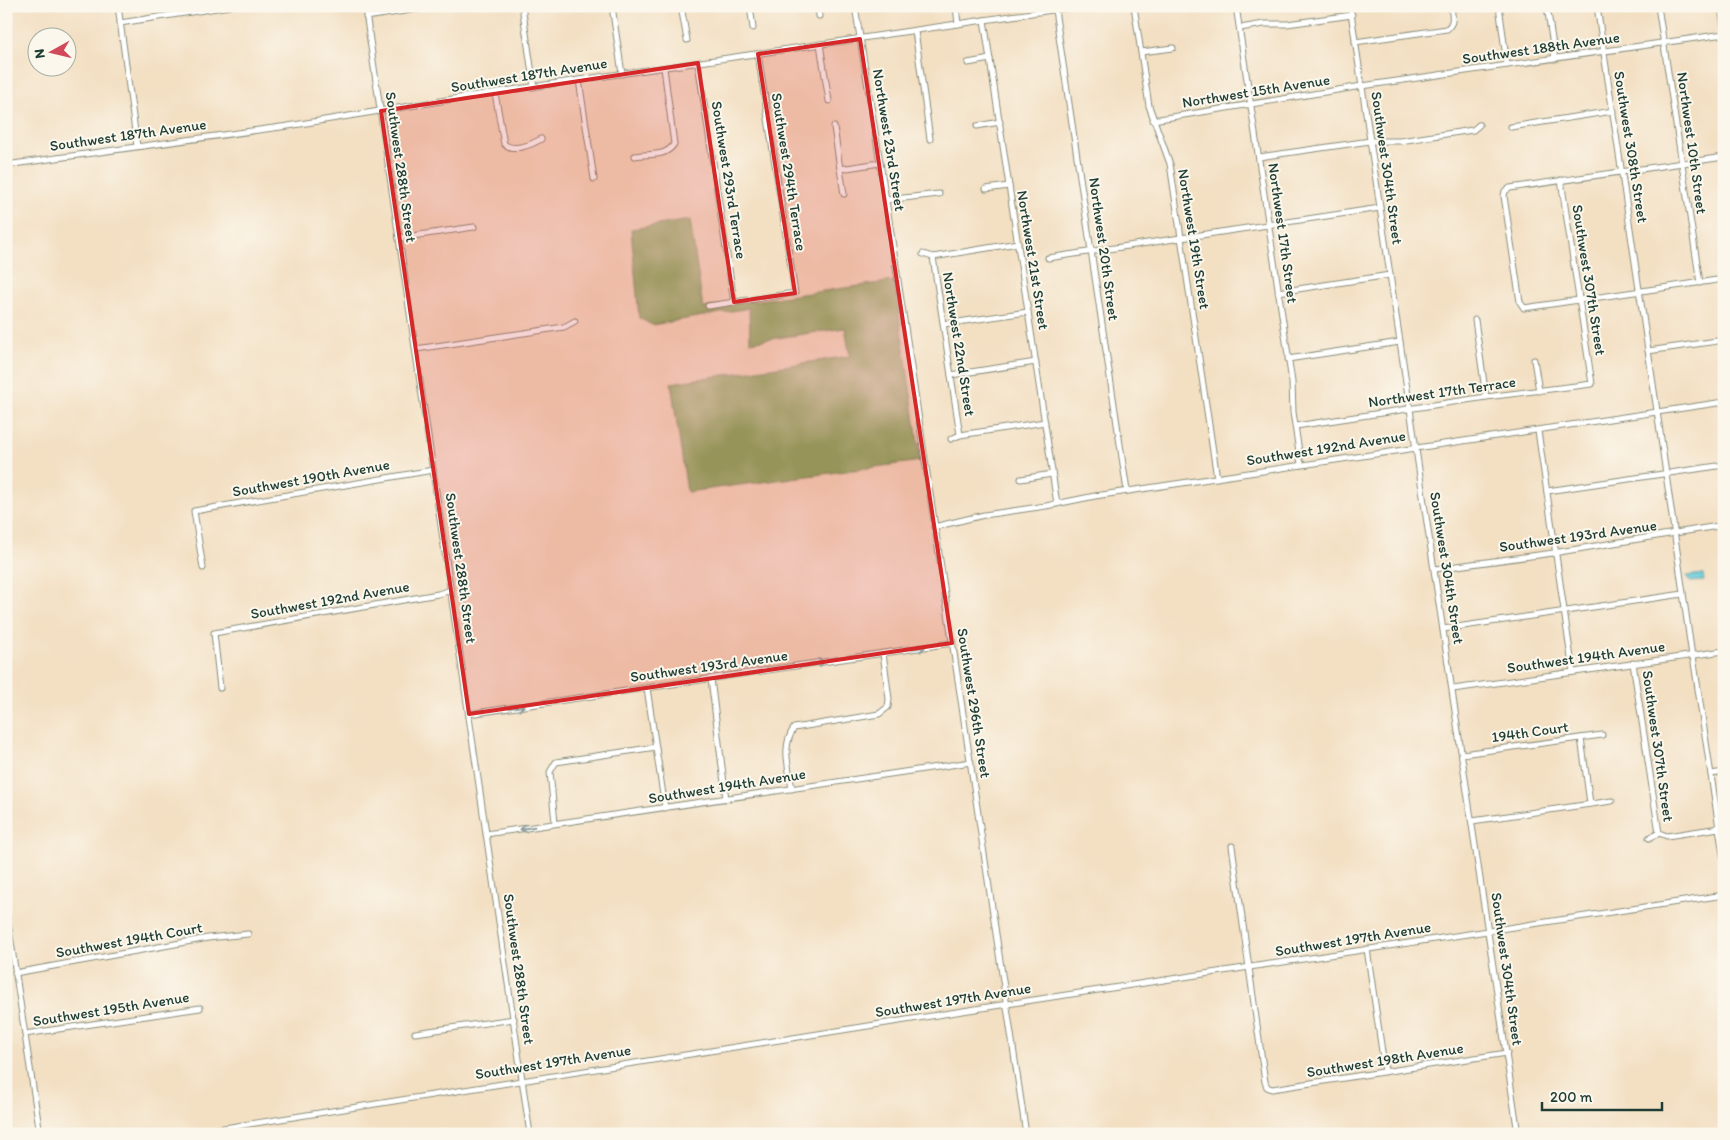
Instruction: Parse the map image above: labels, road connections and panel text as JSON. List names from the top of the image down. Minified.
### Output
{"streets":{"street":["Southwest 188th Avenue","Southwest 187th Avenue","Northwest 15th Avenue","Northwest 23rd Street","Northwest 10th Street","Southwest 308th Street","Southwest 288th Street","Southwest 304th Street","Southwest 294th Terrace","Southwest 293rd Terrace","Northwest 17th Street","Northwest 19th Street","Northwest 20th Street","Northwest 21st Street","Southwest 307th Street","Northwest 22nd Street","Northwest 17th Terrace","Southwest 192nd Avenue","Southwest 190th Avenue","Southwest 193rd Avenue","Southwest 194th Avenue","Southwest 296th Street","194th Court","Southwest 197th Avenue","Southwest 194th Court","Southwest 195th Avenue","Southwest 198th Avenue"]},"crossings":[["Southwest 188th Avenue","Northwest 15th Avenue"],["Southwest 188th Avenue","Northwest 10th Street"],["Southwest 188th Avenue","Southwest 308th Street"],["Southwest 188th Avenue","Southwest 304th Street"],["Southwest 187th Avenue","Northwest 23rd Street"],["Southwest 187th Avenue","Southwest 288th Street"],["Southwest 187th Avenue","Southwest 294th Terrace"],["Southwest 187th Avenue","Southwest 293rd Terrace"],["Southwest 187th Avenue","Northwest 20th Street"],["Southwest 187th Avenue","Northwest 21st Street"],["Northwest 15th Avenue","Southwest 304th Street"],["Northwest 15th Avenue","Northwest 17th Street"],["Northwest 15th Avenue","Northwest 19th Street"],["Northwest 23rd Street","Southwest 296th Street"],["Southwest 308th Street","Southwest 192nd Avenue"],["Southwest 308th Street","Southwest 193rd Avenue"],["Southwest 308th Street","Southwest 194th Avenue"],["Southwest 288th Street","Southwest 192nd Avenue"],["Southwest 288th Street","Southwest 190th Avenue"],["Southwest 288th Street","Southwest 193rd Avenue"],["Southwest 288th Street","Southwest 194th Avenue"],["Southwest 288th Street","Southwest 197th Avenue"],["Southwest 304th Street","Northwest 17th Terrace"],["Southwest 304th Street","Southwest 192nd Avenue"],["Southwest 304th Street","Southwest 193rd Avenue"],["Southwest 304th Street","Southwest 194th Avenue"],["Southwest 304th Street","194th Court"],["Southwest 304th Street","Southwest 197th Avenue"],["Southwest 304th Street","Southwest 198th Avenue"],["Southwest 294th Terrace","Southwest 293rd Terrace"],["Northwest 17th Street","Northwest 17th Terrace"],["Northwest 17th Street","Southwest 192nd Avenue"],["Northwest 19th Street","Southwest 192nd Avenue"],["Northwest 20th Street","Southwest 192nd Avenue"],["Northwest 21st Street","Southwest 192nd Avenue"],["Southwest 307th Street","Northwest 17th Terrace"],["Southwest 307th Street","Southwest 194th Avenue"],["Southwest 192nd Avenue","Southwest 296th Street"],["Southwest 193rd Avenue","Southwest 296th Street"],["Southwest 194th Avenue","Southwest 296th Street"],["Southwest 296th Street","Southwest 197th Avenue"],["Southwest 197th Avenue","Southwest 198th Avenue"]],"one_way":["Southwest 193rd Avenue"],"scale_bar":"200 m","north":"left"}
